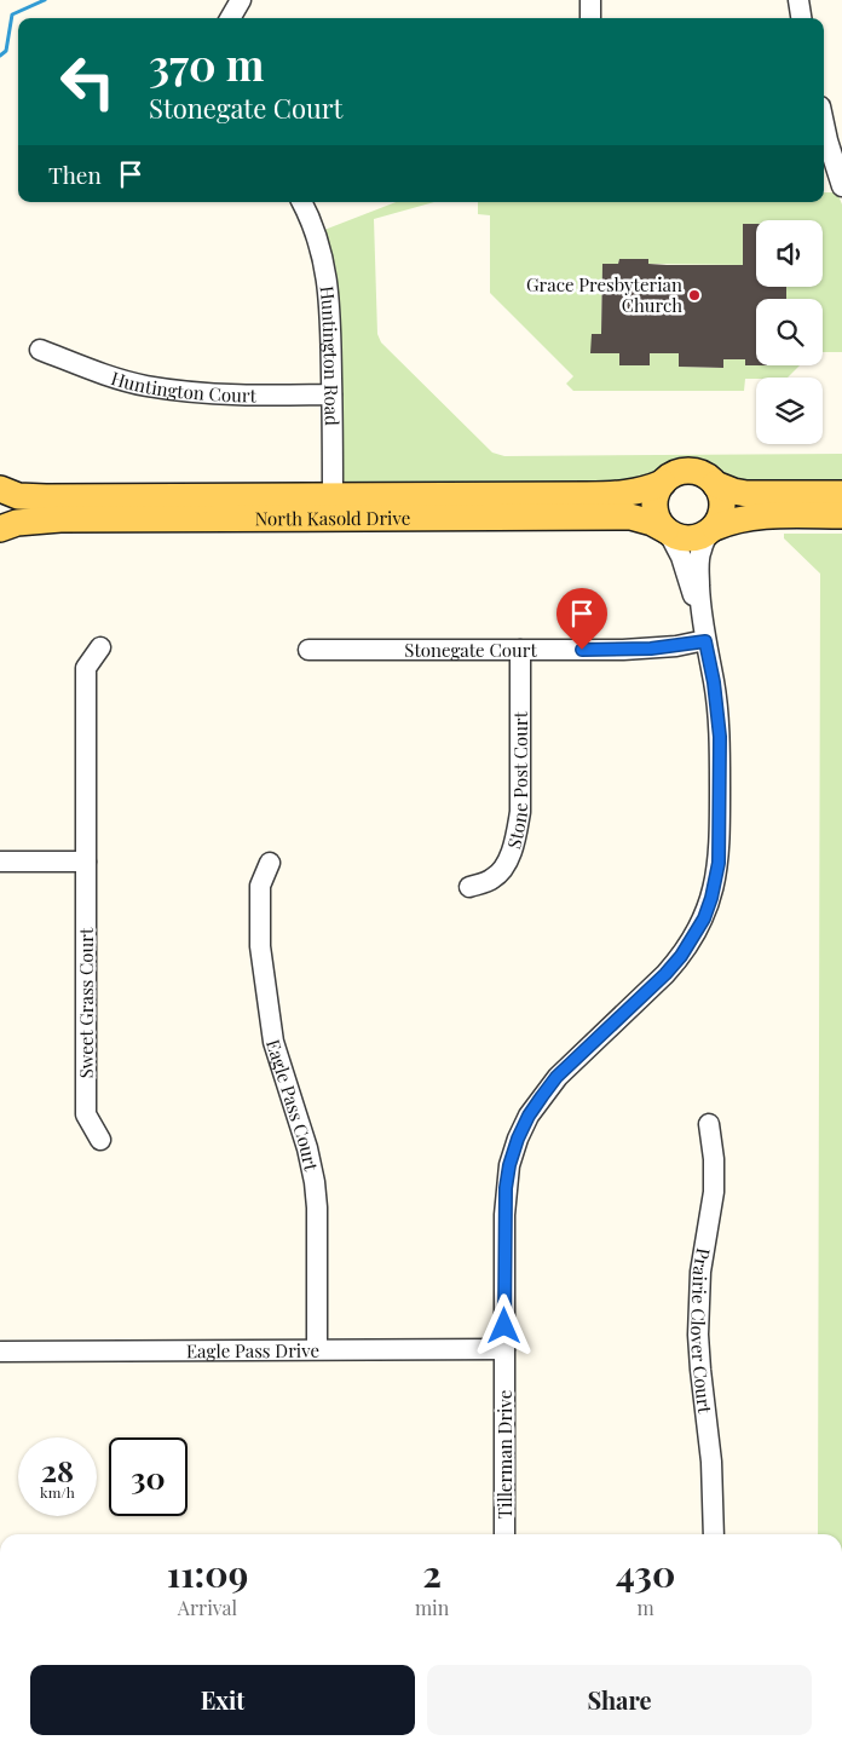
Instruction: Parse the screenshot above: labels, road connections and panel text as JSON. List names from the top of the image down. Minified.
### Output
{"streets":{"main road":["North Kasold Drive"],"street":["Huntington Road","Huntington Court","Stonegate Court","Stone Post Court","Sweet Grass Court","Eagle Pass Court","Prairie Clover Court","Eagle Pass Drive","Tillerman Drive"]},"crossings":[["Huntington Road","Huntington Court"],["Huntington Road","North Kasold Drive"],["North Kasold Drive","Tillerman Drive"],["Stonegate Court","Stone Post Court"],["Stonegate Court","Tillerman Drive"],["Eagle Pass Court","Eagle Pass Drive"],["Eagle Pass Drive","Tillerman Drive"]],"places":["Grace Presbyterian Church"],"page":{"turn":["370 m","Stonegate Court"],"then":"Then","speed":"28 km/h","limit":"30","eta":["11:09","Arrival","2","min","430","m"],"buttons":["Exit","Share"]}}
